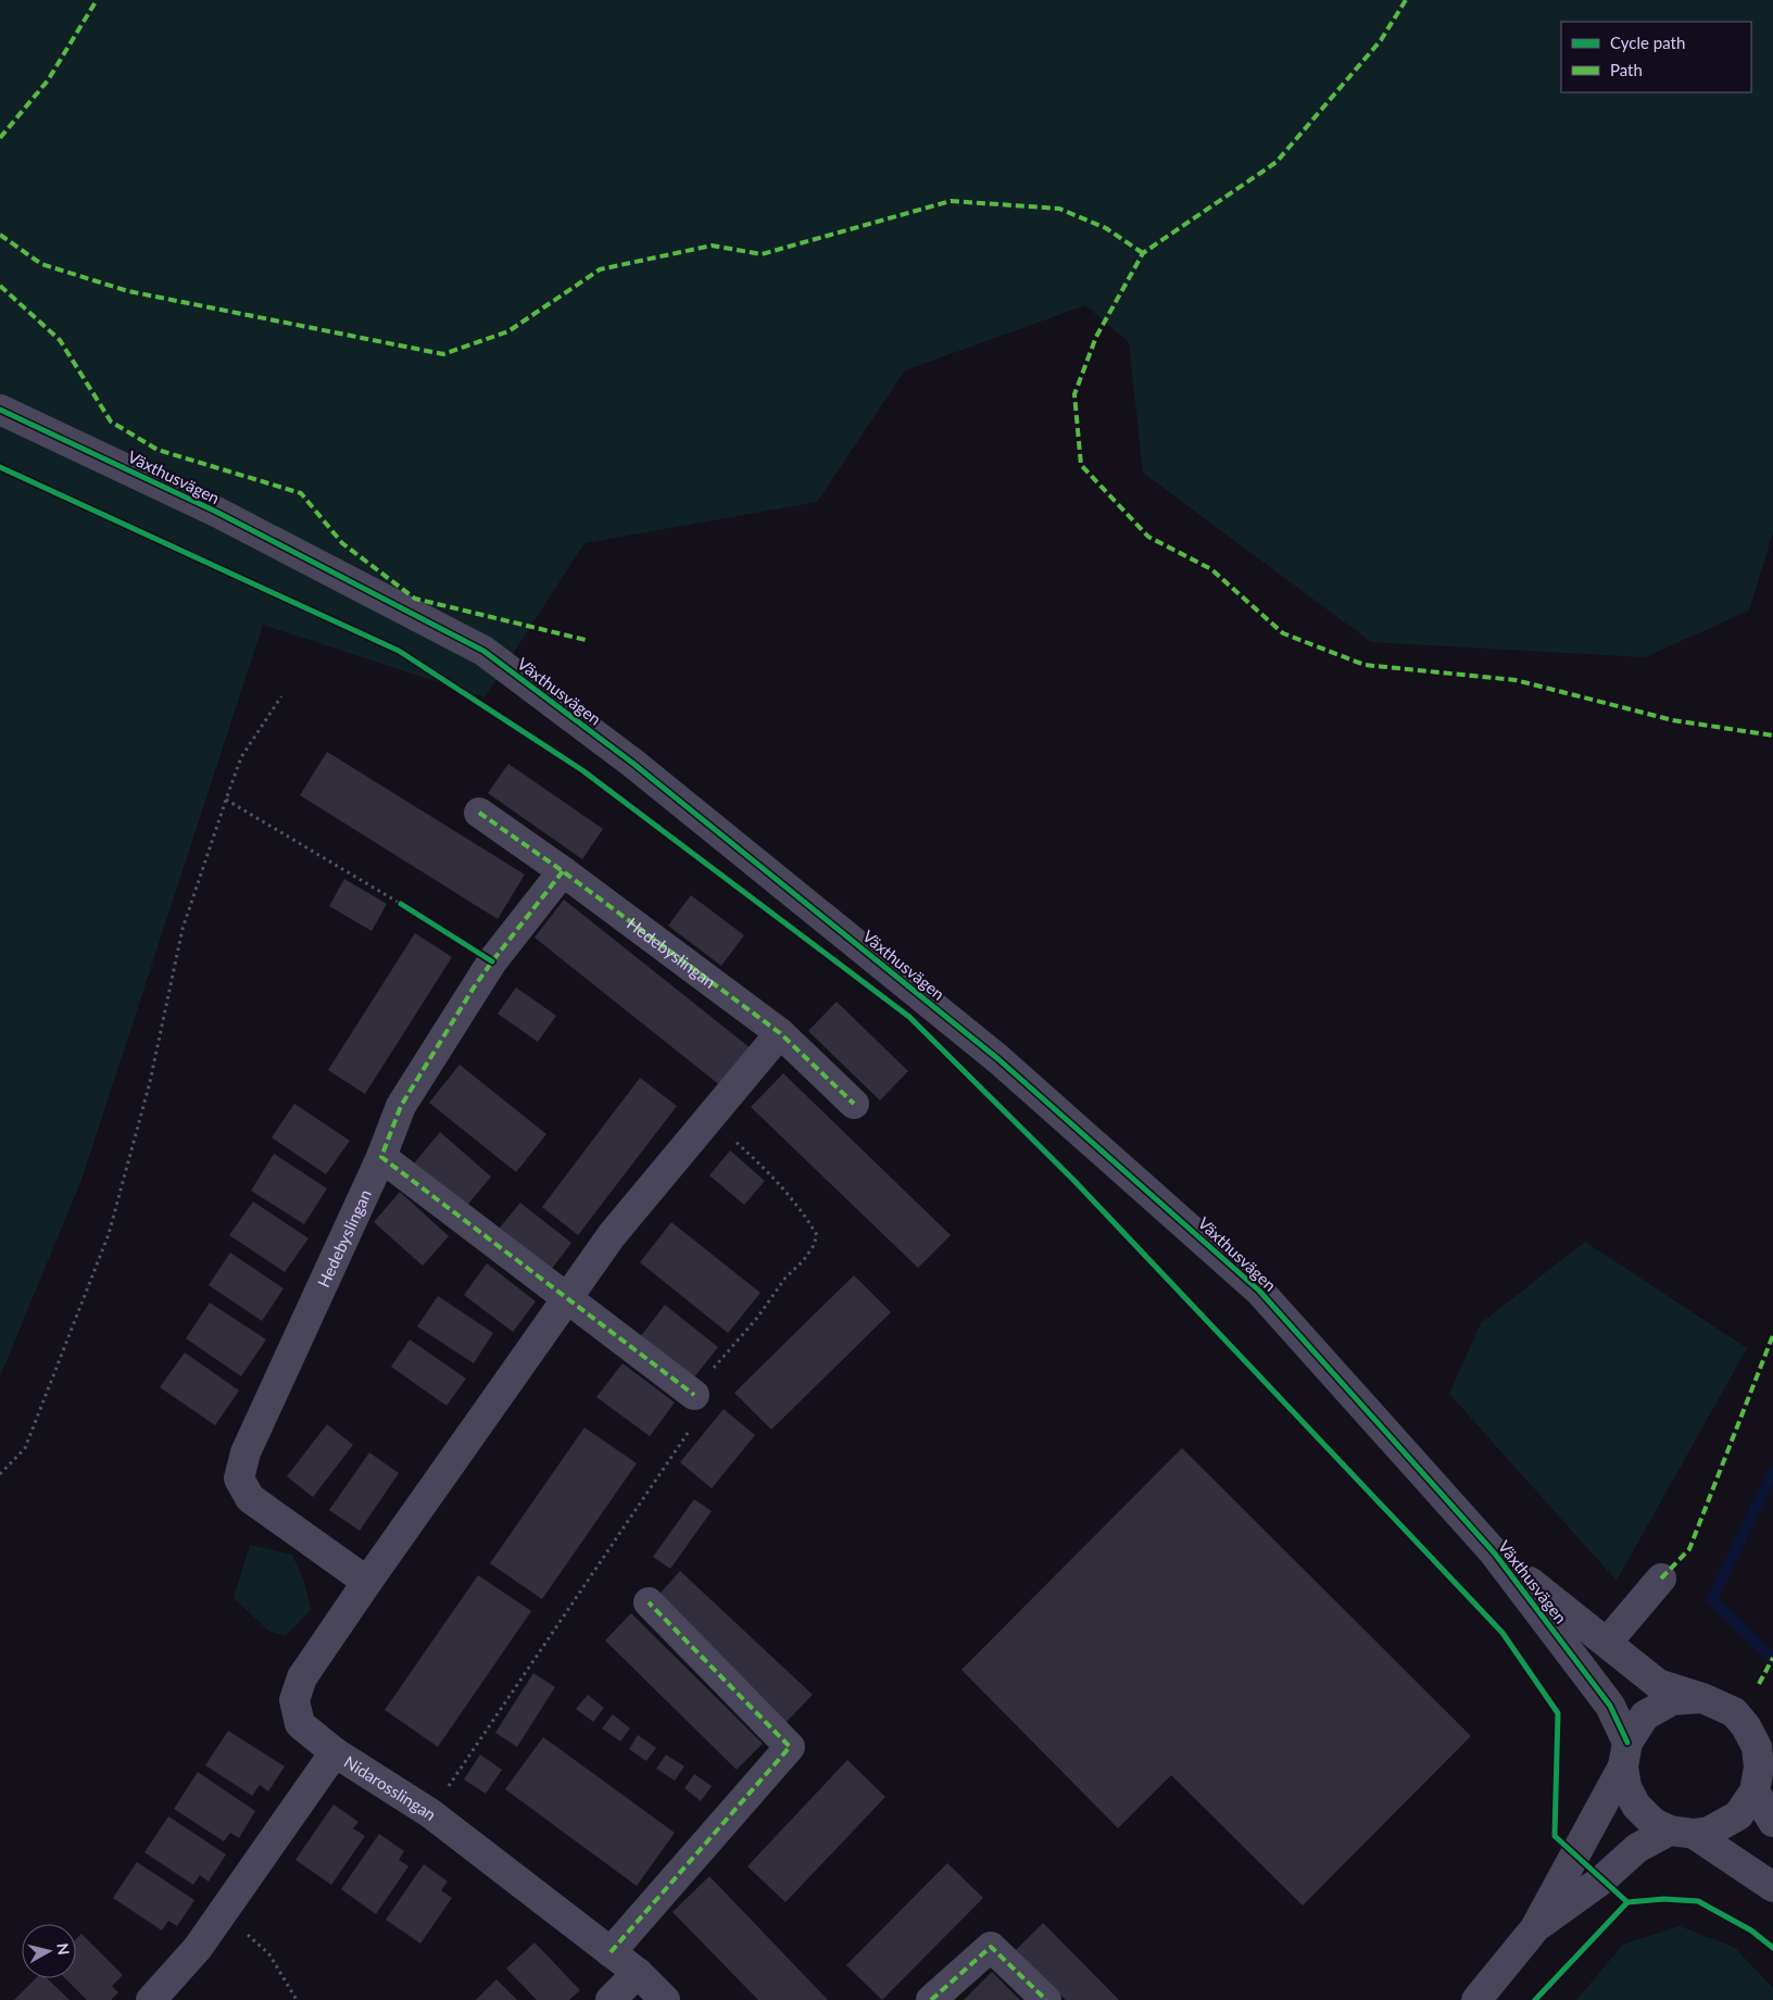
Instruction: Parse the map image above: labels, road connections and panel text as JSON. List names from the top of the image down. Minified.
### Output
{"streets":{"street":["Växthusvägen","Hedebyslingan","Nidarosslingan"]},"legend":["Cycle path","Path"],"north":"right"}
